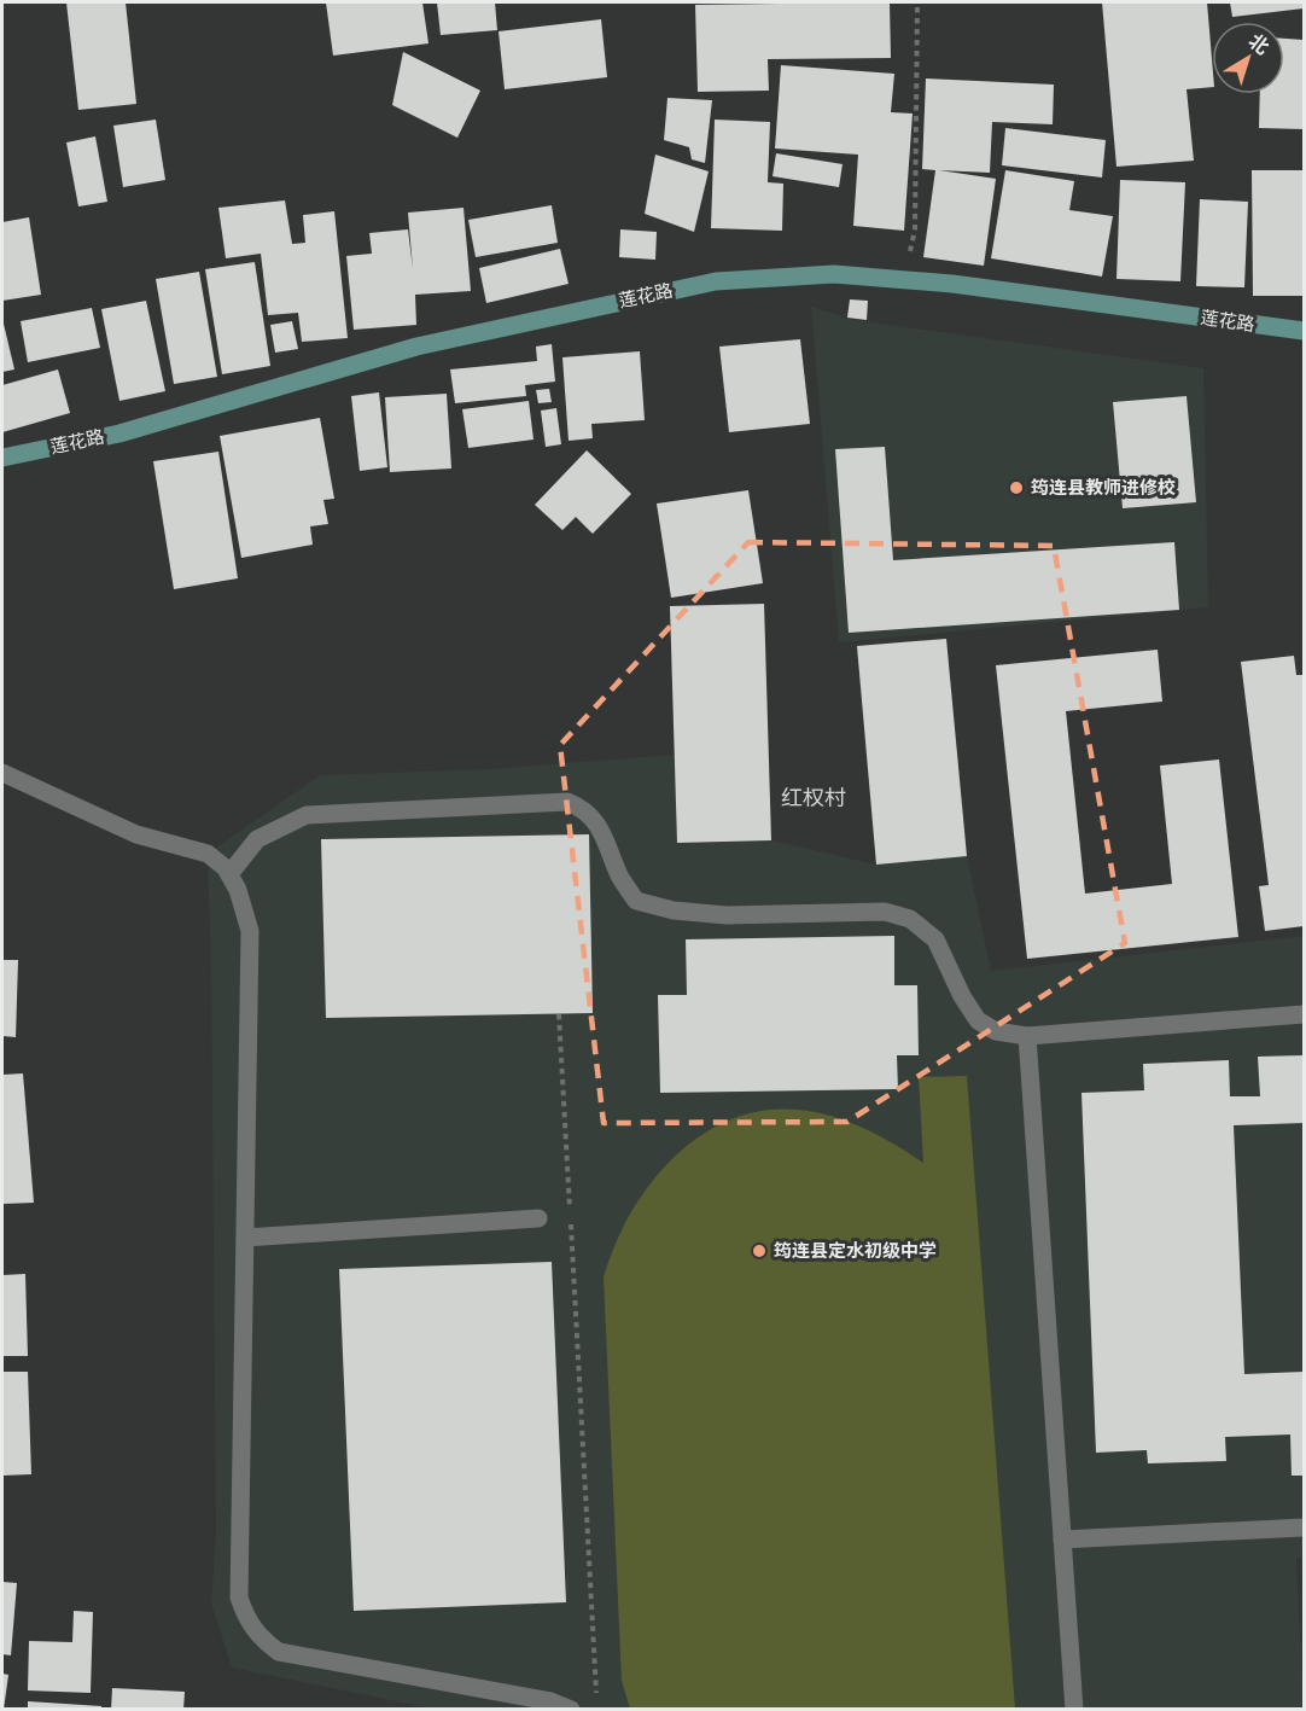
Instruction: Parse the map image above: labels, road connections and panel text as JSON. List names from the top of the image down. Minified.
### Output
{"streets":{"main road":["莲花路"]},"districts":["红权村"],"places":["筠连县教师进修校","筠连县定水初级中学"],"north":"top right"}
